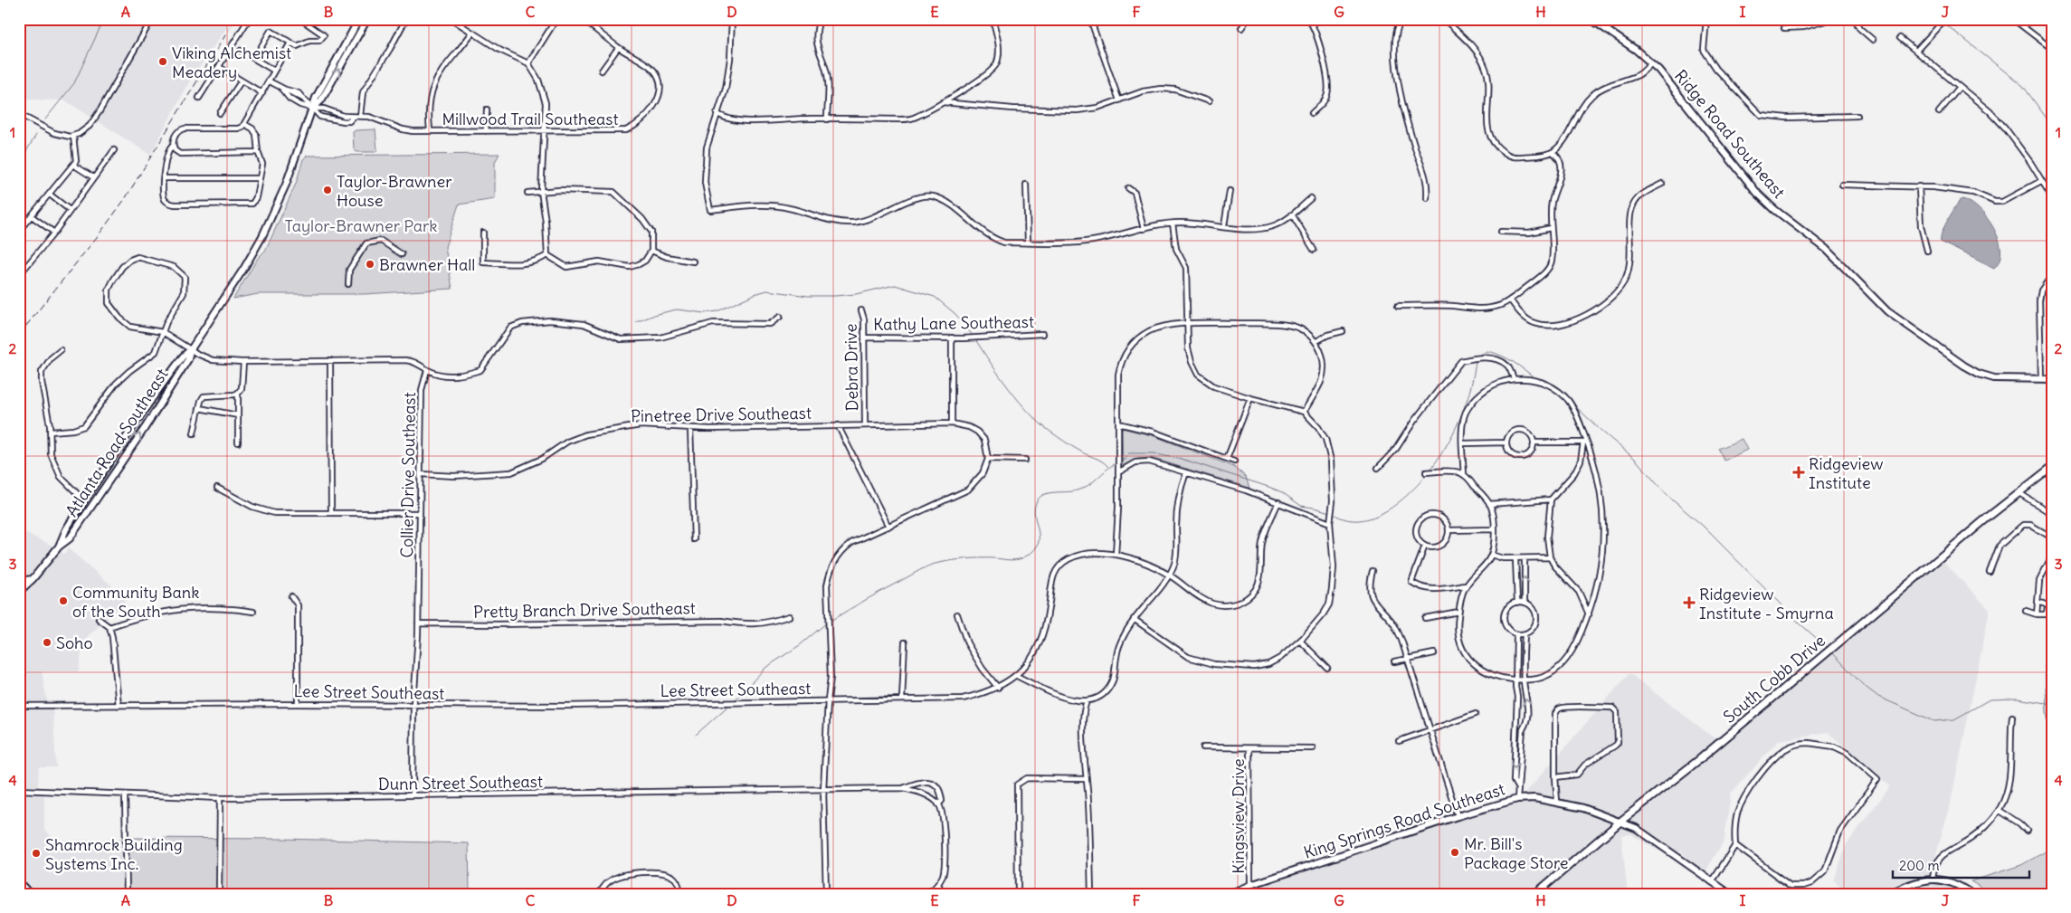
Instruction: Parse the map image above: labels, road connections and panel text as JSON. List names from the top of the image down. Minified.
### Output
{"streets":{"main road":["South Cobb Drive"],"street":["Millwood Trail Southeast","Ridge Road Southeast","Kathy Lane Southeast","Debra Drive","Pinetree Drive Southeast","Atlanta Road Southeast","Collier Drive Southeast","Pretty Branch Drive Southeast","Lee Street Southeast","Dunn Street Southeast","Kingsview Drive","King Springs Road Southeast"]},"crossings":[["Millwood Trail Southeast","Atlanta Road Southeast"],["Kathy Lane Southeast","Debra Drive"],["Debra Drive","Pinetree Drive Southeast"],["Pinetree Drive Southeast","Collier Drive Southeast"],["Collier Drive Southeast","Pretty Branch Drive Southeast"],["Collier Drive Southeast","Lee Street Southeast"],["Collier Drive Southeast","Dunn Street Southeast"],["South Cobb Drive","King Springs Road Southeast"],["Kingsview Drive","King Springs Road Southeast"]],"parks":["Taylor-Brawner Park"],"places":{"other":["Viking Alchemist Meadery","Taylor-Brawner House","Brawner Hall","Community Bank of the South","Soho","Mr. Bill's Package Store","Shamrock Building Systems Inc."],"health":["Ridgeview Institute","Ridgeview Institute - Smyrna"]},"scale_bar":"200 m","grid":{"columns":["A","B","C","D","E","F","G","H","I","J"],"rows":["1","2","3","4"]}}
